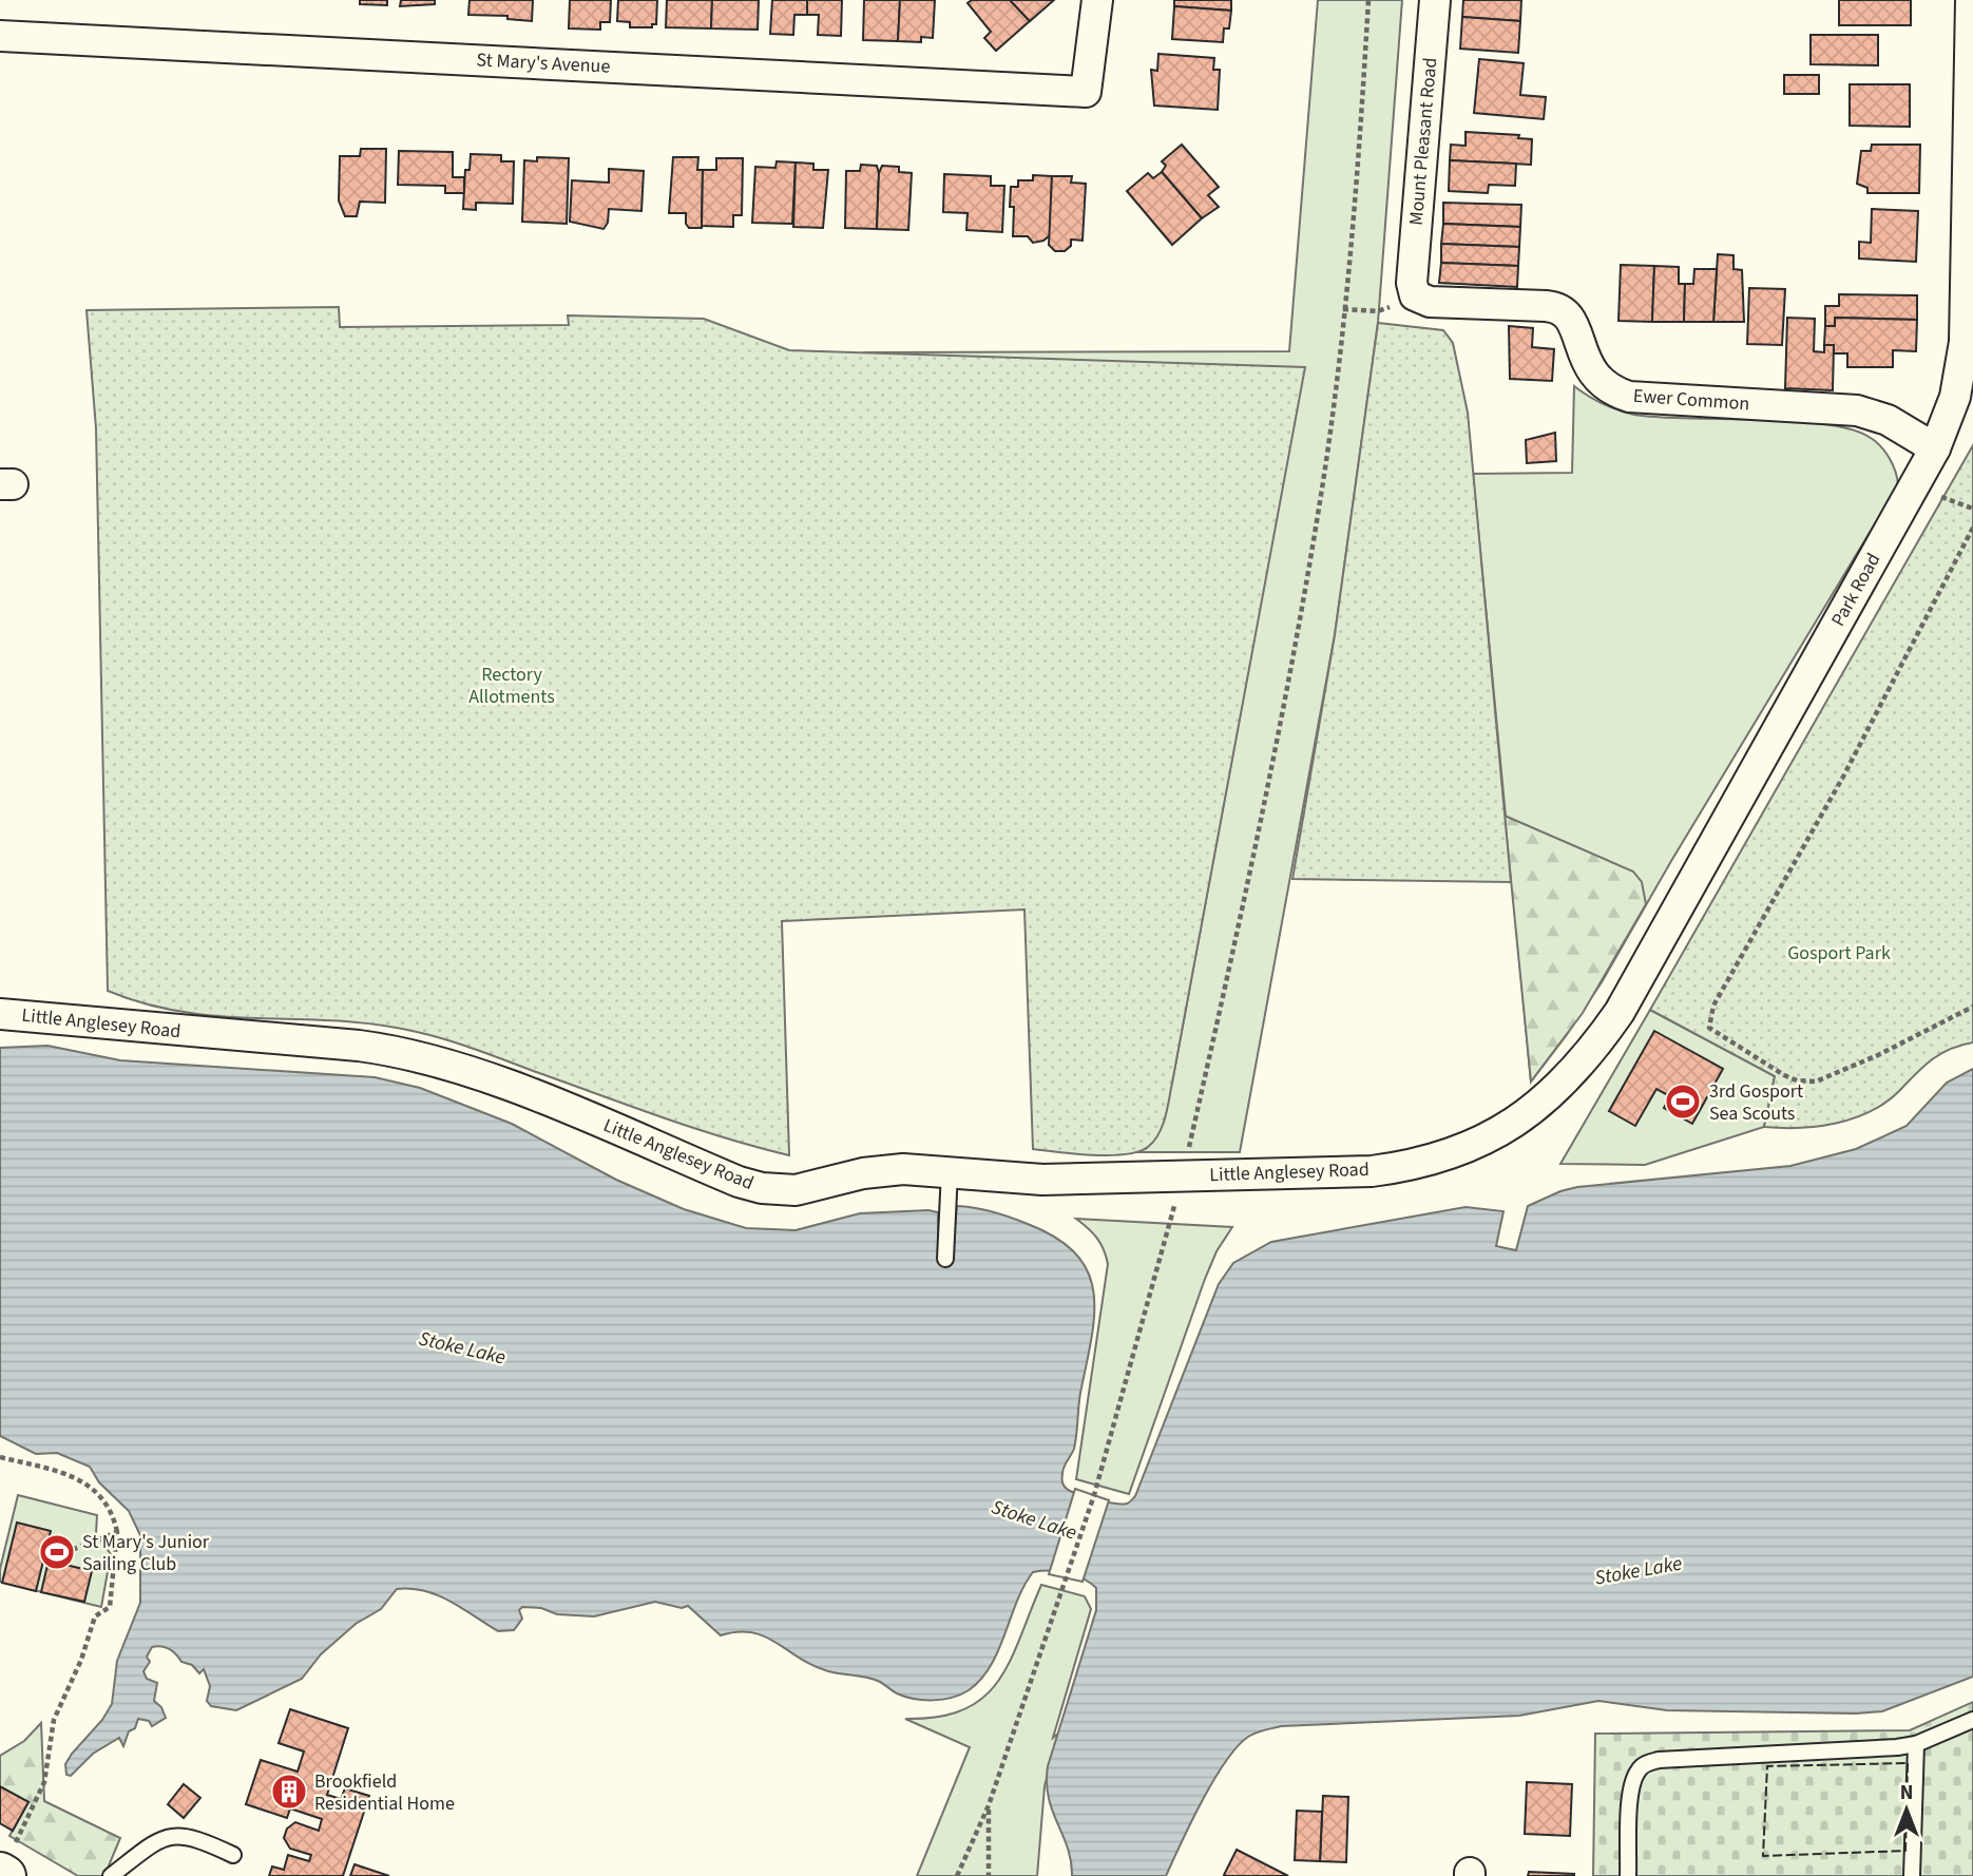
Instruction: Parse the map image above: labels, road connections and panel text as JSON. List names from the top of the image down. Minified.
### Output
{"streets":{"street":["St Mary's Avenue","Mount Pleasant Road","Ewer Common","Park Road","Little Anglesey Road"]},"crossings":[["Mount Pleasant Road","Ewer Common"],["Ewer Common","Park Road"],["Park Road","Little Anglesey Road"]],"water":["Stoke Lake"],"parks":["Rectory Allotments","Gosport Park"],"places":{"sports":["3rd Gosport Sea Scouts","St Mary's Junior Sailing Club"],"building":["Brookfield Residential Home"]},"north":"top"}
